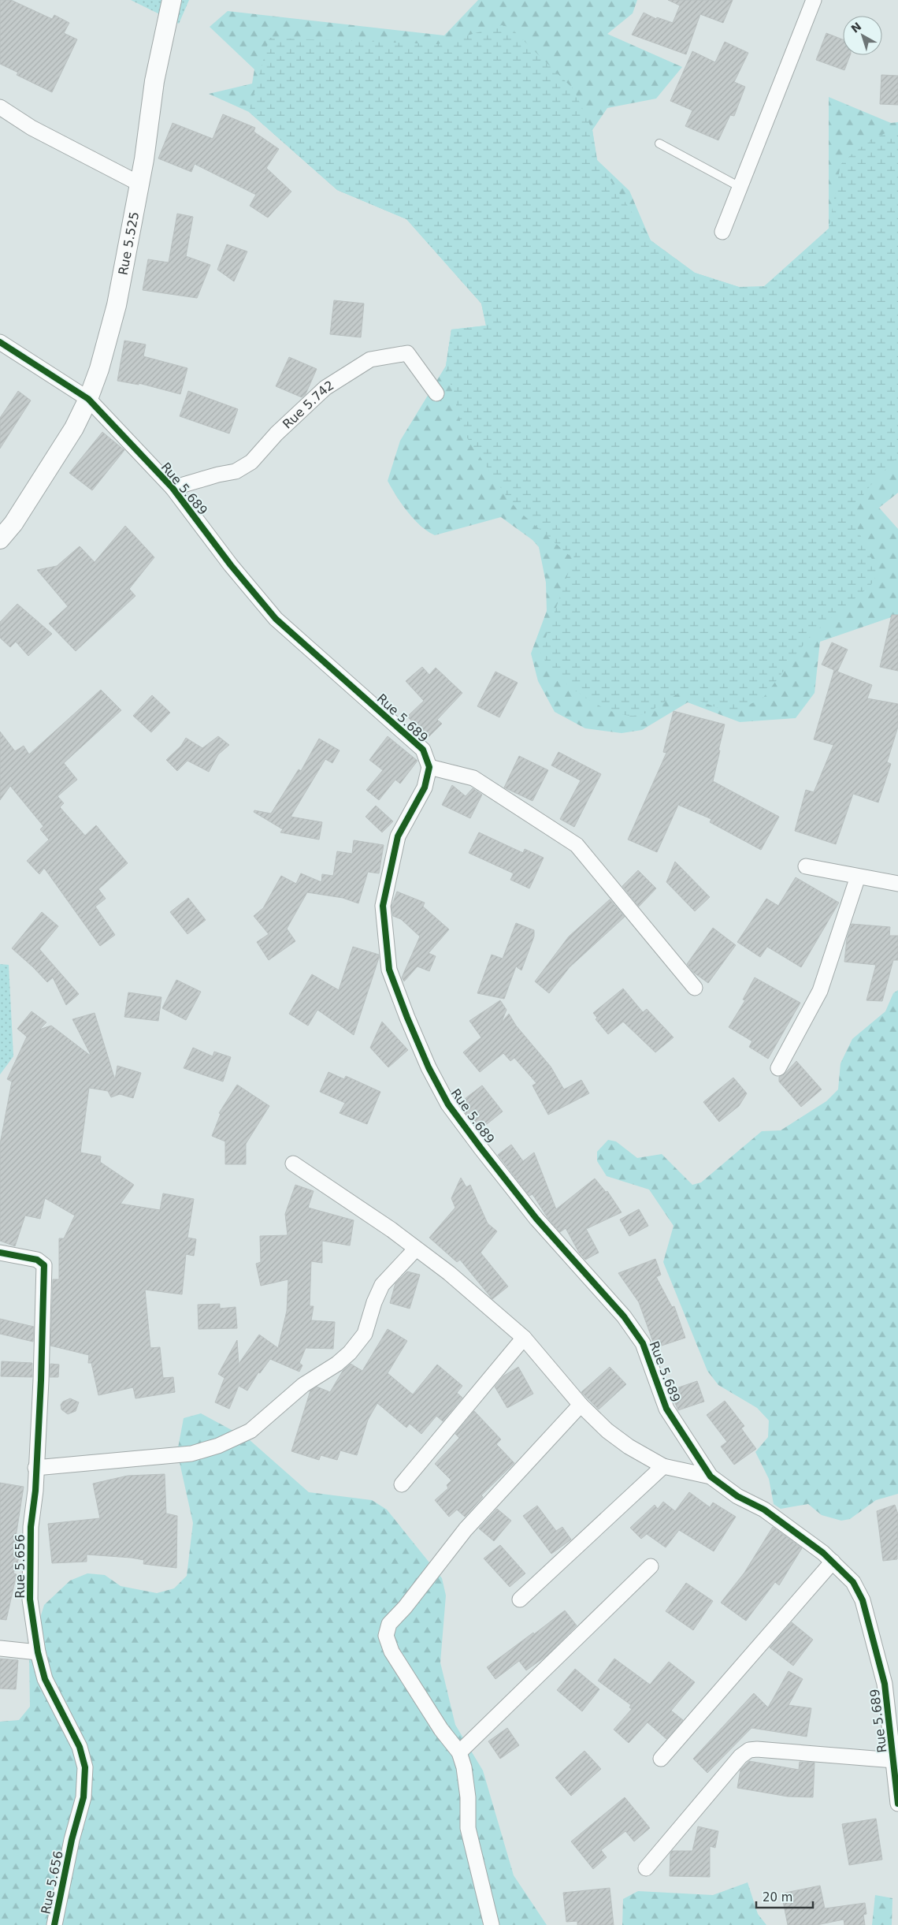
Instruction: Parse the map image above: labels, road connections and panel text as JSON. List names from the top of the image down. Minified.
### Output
{"streets":{"street":["Rue 5.525","Rue 5.742","Rue 5.689","Rue 5.656"]},"crossings":[["Rue 5.525","Rue 5.689"],["Rue 5.742","Rue 5.689"]],"scale_bar":"20 m","north":"top left"}
